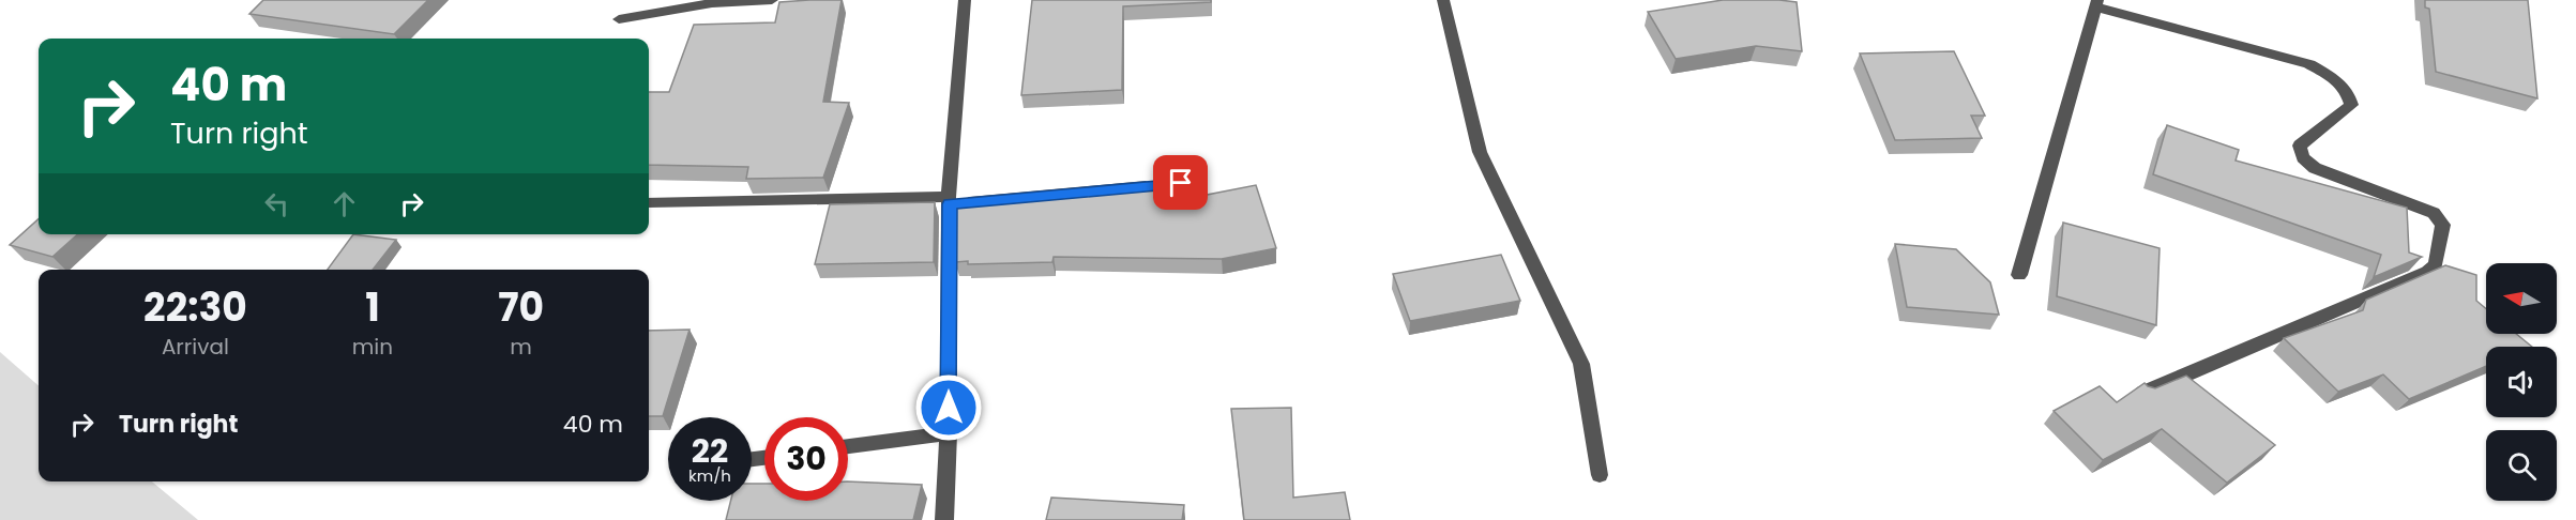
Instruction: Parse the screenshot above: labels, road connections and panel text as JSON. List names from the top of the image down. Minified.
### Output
{"north":"left","page":{"turn":["40 m","Turn right"],"eta":["22:30","Arrival","1","min","70","m"],"list":[{"name":"Turn right","value":"40 m"}],"speed":"22 km/h","limit":"30"}}
